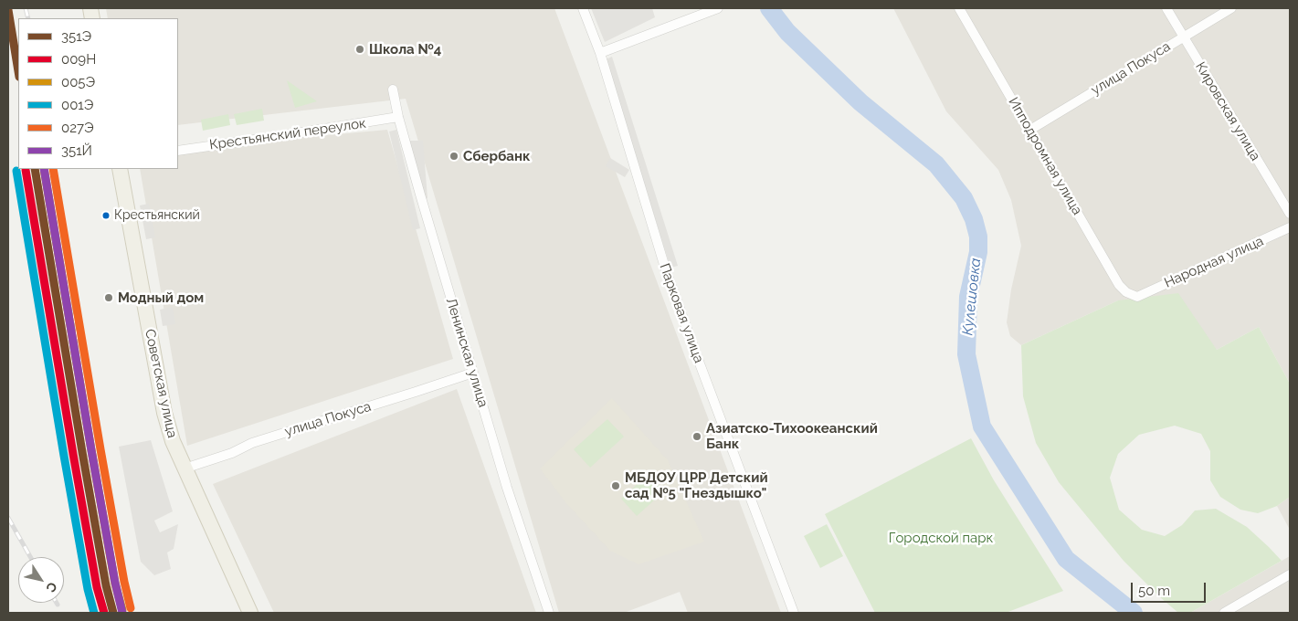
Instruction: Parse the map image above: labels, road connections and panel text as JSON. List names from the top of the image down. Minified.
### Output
{"streets":{"main road":["Советская улица"],"street":["улица Покуса","Кировская улица","Крестьянский переулок","Ипподромная улица","Народная улица","Парковая улица","Ленинская улица"]},"crossings":[["улица Покуса","Кировская улица"],["улица Покуса","Ипподромная улица"],["улица Покуса","Ленинская улица"],["улица Покуса","Советская улица"],["Крестьянский переулок","Ленинская улица"],["Ипподромная улица","Народная улица"]],"water":["Кулешовка"],"parks":["Городской парк"],"places":["Школа №4","Сбербанк","Крестьянский","Модный дом","Азиатско-Тихоокеанский Банк","МБДОУ ЦРР Детский сад №5 \"Гнездышко\""],"lines":["transit line 351Э","transit line 005Э","transit line 027Э","transit line 351Й","transit line 009Н","transit line 001Э"],"legend":["351Э","009Н","005Э","001Э","027Э","351Й"],"scale_bar":"50 m","north":"bottom right"}
